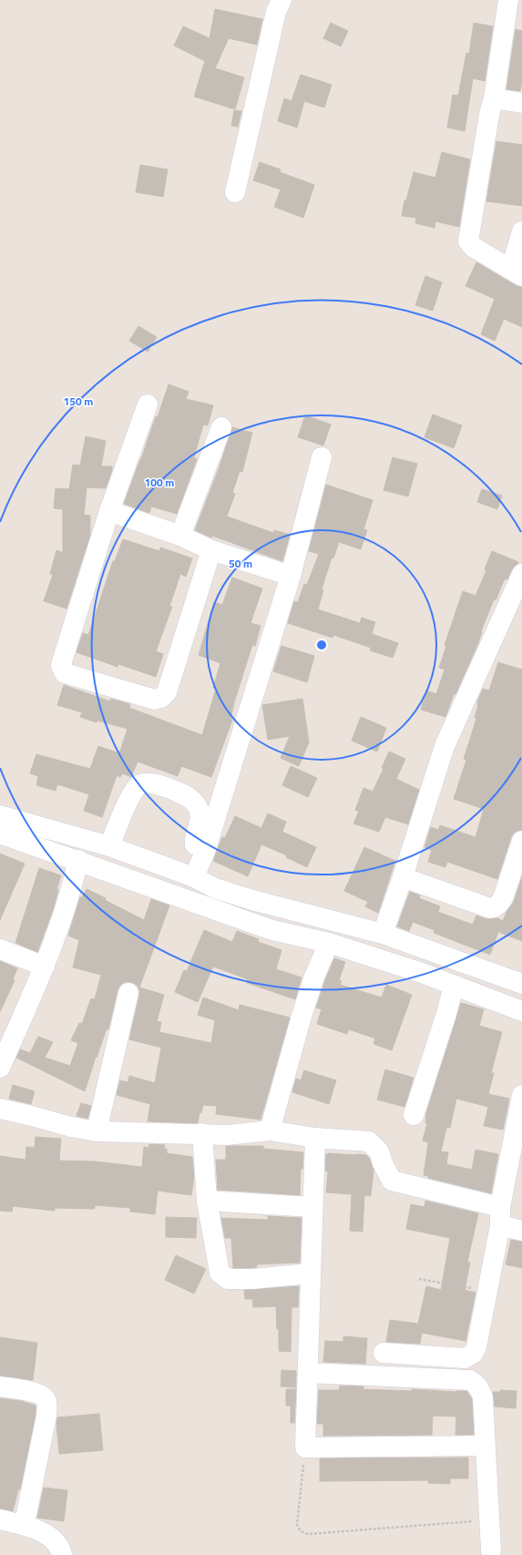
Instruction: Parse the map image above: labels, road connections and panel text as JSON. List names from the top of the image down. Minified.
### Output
{"rings":["150 m","100 m","50 m"]}
